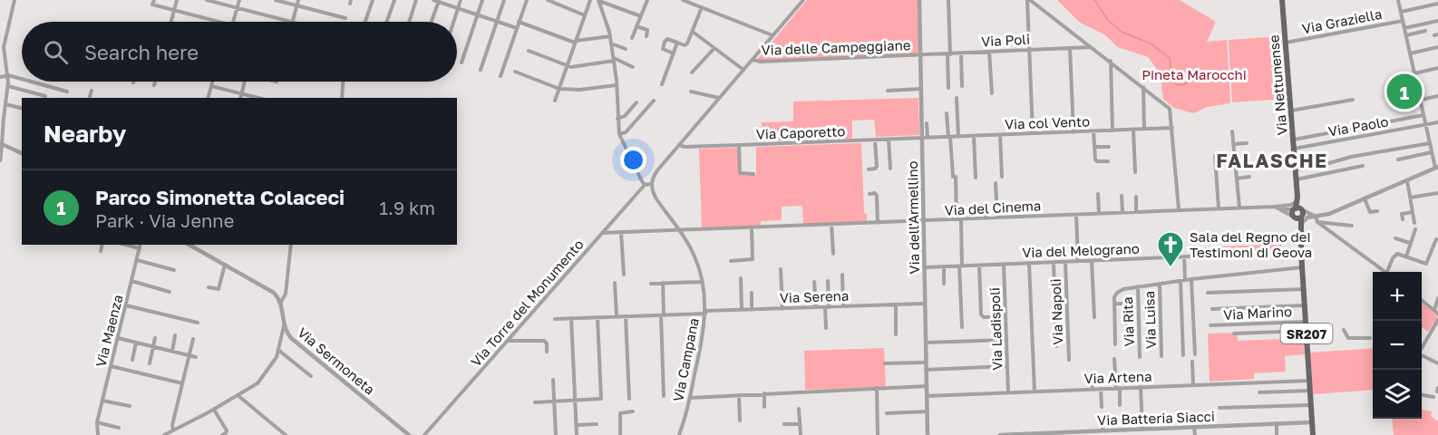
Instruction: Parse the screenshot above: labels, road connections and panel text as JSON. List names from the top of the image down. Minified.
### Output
{"streets":{"main road":["Via Nettunense","SR207"],"street":["Via Graziella","Via Poli","Via delle Campeggiane","Via col Vento","Via Paolo","Via Caporetto","Via del Cinema","Via dell'Armellino","Via del Melograno","Via Serena","Via Torre del Monumento","Via Napoli","Via Marino","Via Luisa","Via Rita","Via Ladispoli","Via Maenza","Via Campana","Via Sermoneta","Via Artena","Via Batteria Siacci"]},"crossings":[["Via Graziella","Via Nettunense"],["Via Poli","Via delle Campeggiane"],["Via Poli","Via dell'Armellino"],["Via delle Campeggiane","Via dell'Armellino"],["Via Nettunense","Via Paolo"],["Via Nettunense","SR207"],["Via col Vento","Via Caporetto"],["Via col Vento","Via dell'Armellino"],["Via Caporetto","Via dell'Armellino"],["Via del Cinema","Via dell'Armellino"],["Via del Cinema","Via Torre del Monumento"],["Via del Cinema","Via Campana"],["Via dell'Armellino","Via del Melograno"],["Via dell'Armellino","Via Serena"],["Via dell'Armellino","Via Artena"],["Via del Melograno","Via Napoli"],["Via del Melograno","Via Ladispoli"],["Via del Melograno","SR207"],["Via Serena","Via Campana"],["Via Marino","SR207"],["Via Ladispoli","Via Artena"],["SR207","Via Artena"],["SR207","Via Batteria Siacci"]],"districts":["FALASCHE"],"parks":["Pineta Marocchi"],"places":{"church":["Sala del Regno dei Testimoni di Geova"]},"page":{"search":"Search here","pins":"1","heading":"Nearby","list":[{"mark":"1","name":"Parco Simonetta Colaceci","note":"Park · Via Jenne","value":"1.9 km"}],"map_buttons":["+","−"]}}
